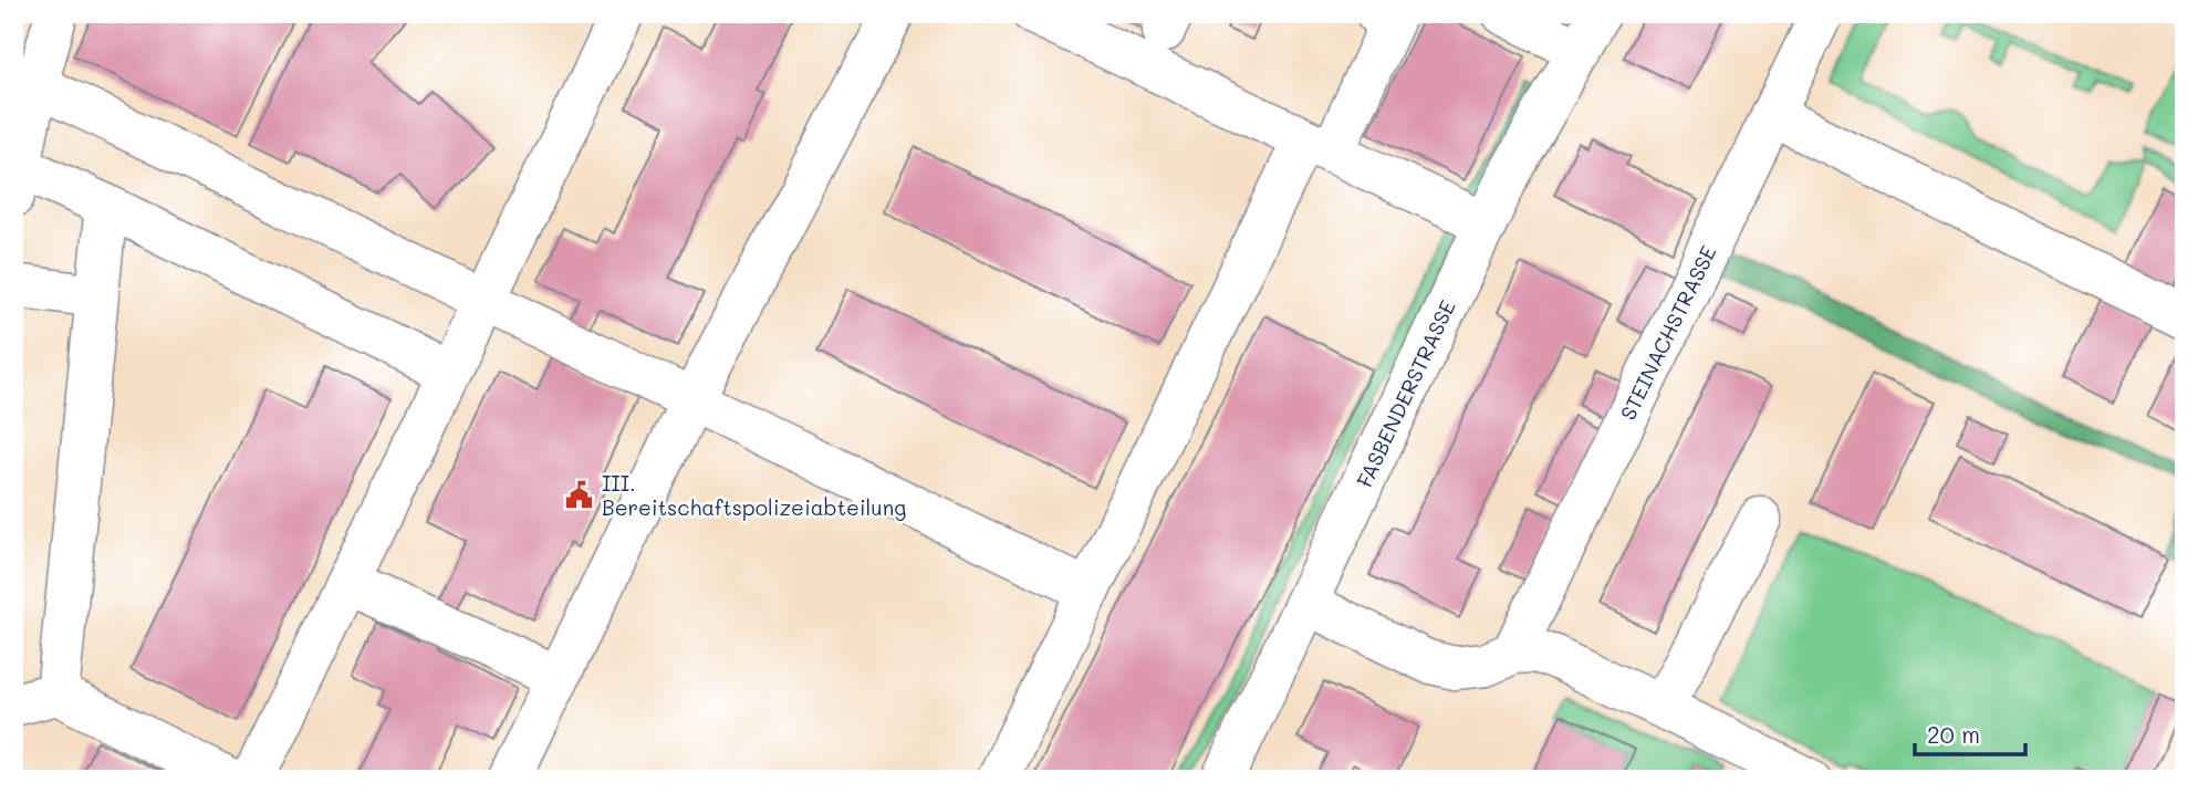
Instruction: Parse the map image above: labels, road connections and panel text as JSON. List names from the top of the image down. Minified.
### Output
{"streets":{"street":["STEINACHSTRASSE","FASBENDERSTRASSE"]},"places":{"public building":["III. Bereitschaftspolizeiabteilung"]},"scale_bar":"20 m"}
